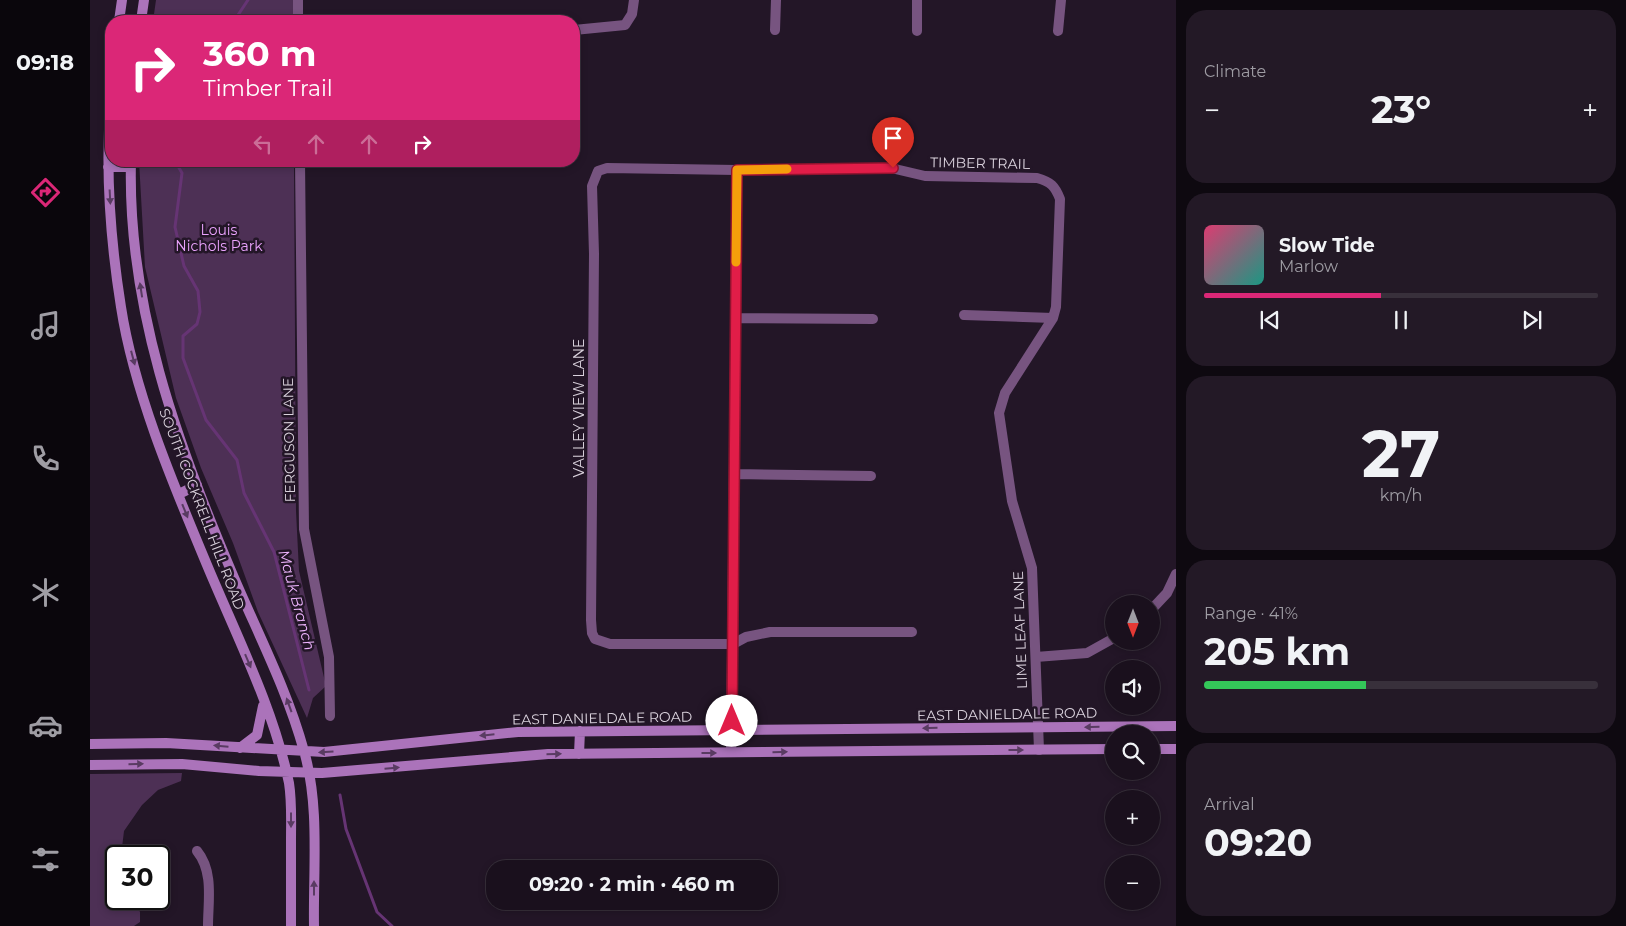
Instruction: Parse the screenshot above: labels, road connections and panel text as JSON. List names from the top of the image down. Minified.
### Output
{"streets":{"main road":["SOUTH COCKRELL HILL ROAD","EAST DANIELDALE ROAD"],"street":["TIMBER TRAIL","VALLEY VIEW LANE","FERGUSON LANE","LIME LEAF LANE"]},"crossings":[["TIMBER TRAIL","VALLEY VIEW LANE"],["TIMBER TRAIL","LIME LEAF LANE"],["SOUTH COCKRELL HILL ROAD","EAST DANIELDALE ROAD"],["LIME LEAF LANE","EAST DANIELDALE ROAD"]],"water":["Mauk Branch"],"parks":["Louis Nichols Park"],"north":"bottom","page":{"tabs":"09:18","tile":["Climate",["27","km/h"],["Range · 41%","205 km"],["Arrival","09:20"]],"turn":["360 m","Timber Trail"],"heat":["−","23°","+"],"song":["Slow Tide","Marlow"],"map_buttons":["+","−"],"limit":"30","trip":"09:20 · 2 min · 460 m"}}
